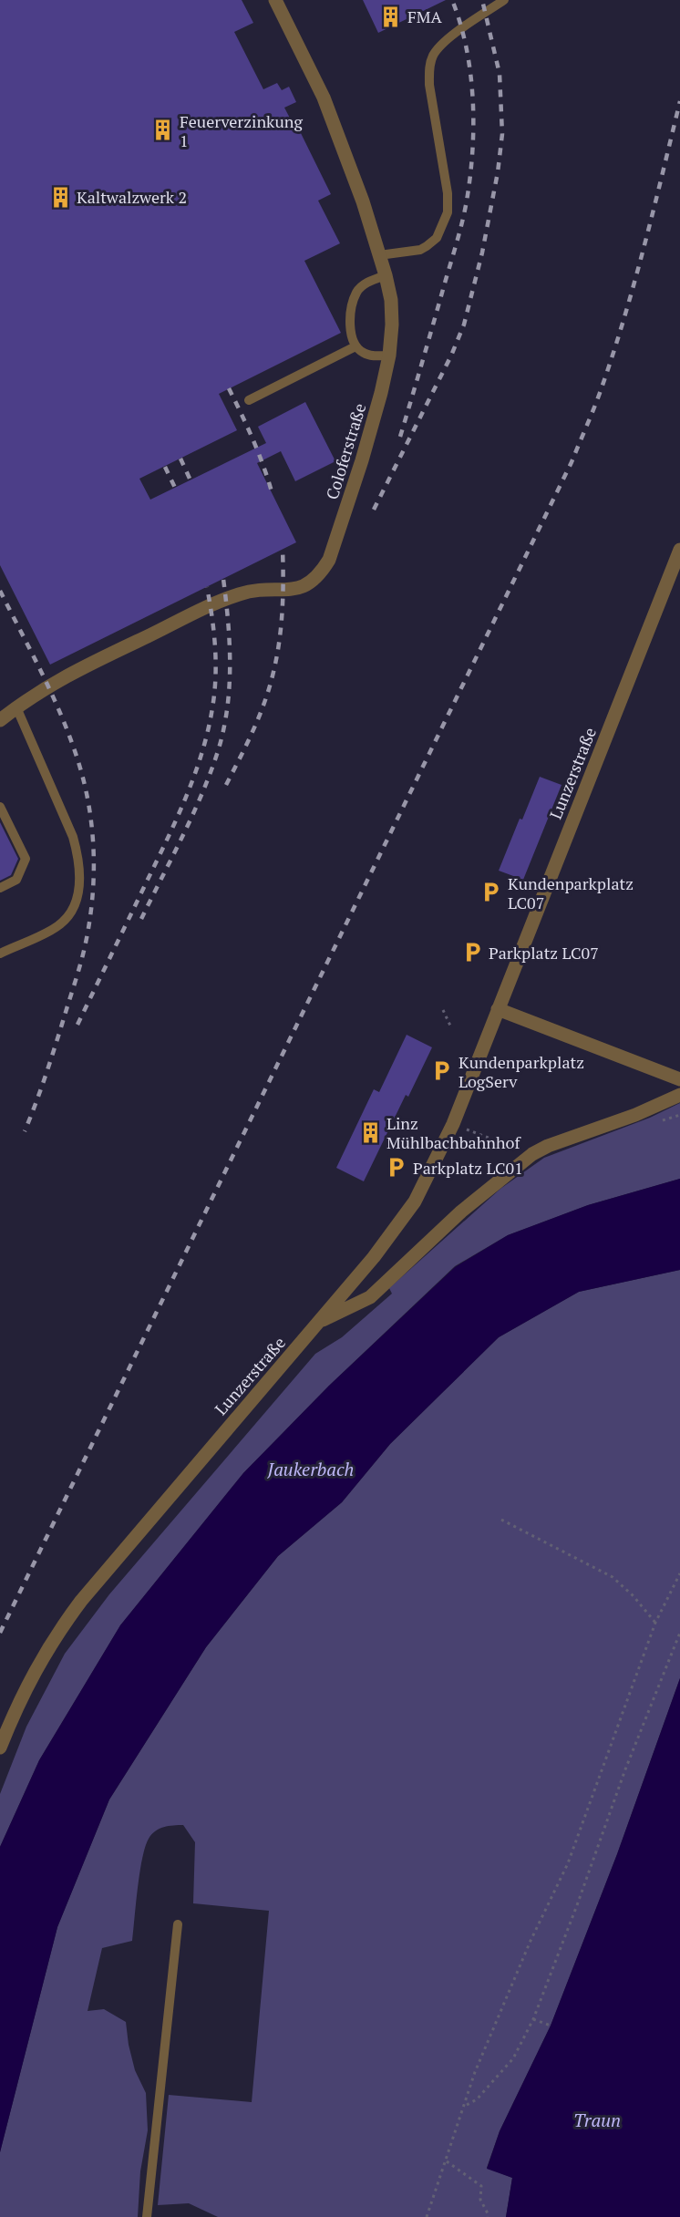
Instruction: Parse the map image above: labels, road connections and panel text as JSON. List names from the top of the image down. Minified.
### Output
{"streets":{"street":["Coloferstraße","Lunzerstraße"]},"water":["Jaukerbach","Traun"],"places":{"building":["FMA","Feuerverzinkung 1","Kaltwalzwerk 2","Linz Mühlbachbahnhof"],"parking":["Kundenparkplatz LC07","Parkplatz LC07","Kundenparkplatz LogServ","Parkplatz LC01"]}}
